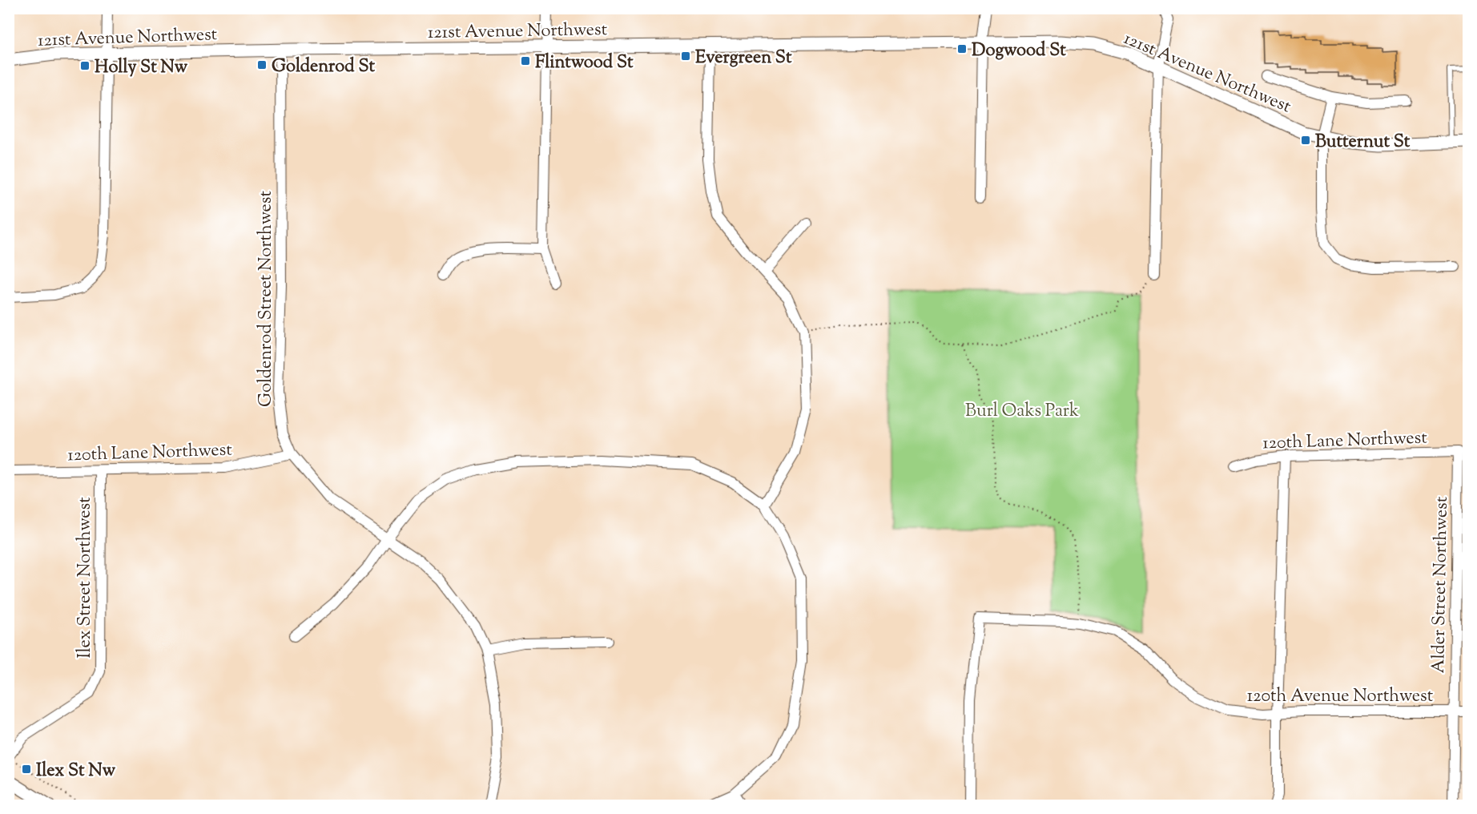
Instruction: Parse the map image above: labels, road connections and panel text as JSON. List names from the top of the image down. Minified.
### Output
{"streets":{"street":["121st Avenue Northwest","Goldenrod Street Northwest","120th Lane Northwest","Ilex Street Northwest","Alder Street Northwest","120th Avenue Northwest"]},"crossings":[["121st Avenue Northwest","Goldenrod Street Northwest"],["Goldenrod Street Northwest","120th Lane Northwest"],["120th Lane Northwest","Ilex Street Northwest"],["120th Lane Northwest","Alder Street Northwest"],["Alder Street Northwest","120th Avenue Northwest"]],"parks":["Burl Oaks Park"],"places":{"transit":["Dogwood St","Evergreen St","Flintwood St","Goldenrod St","Holly St Nw","Butternut St","Ilex St Nw"]}}
